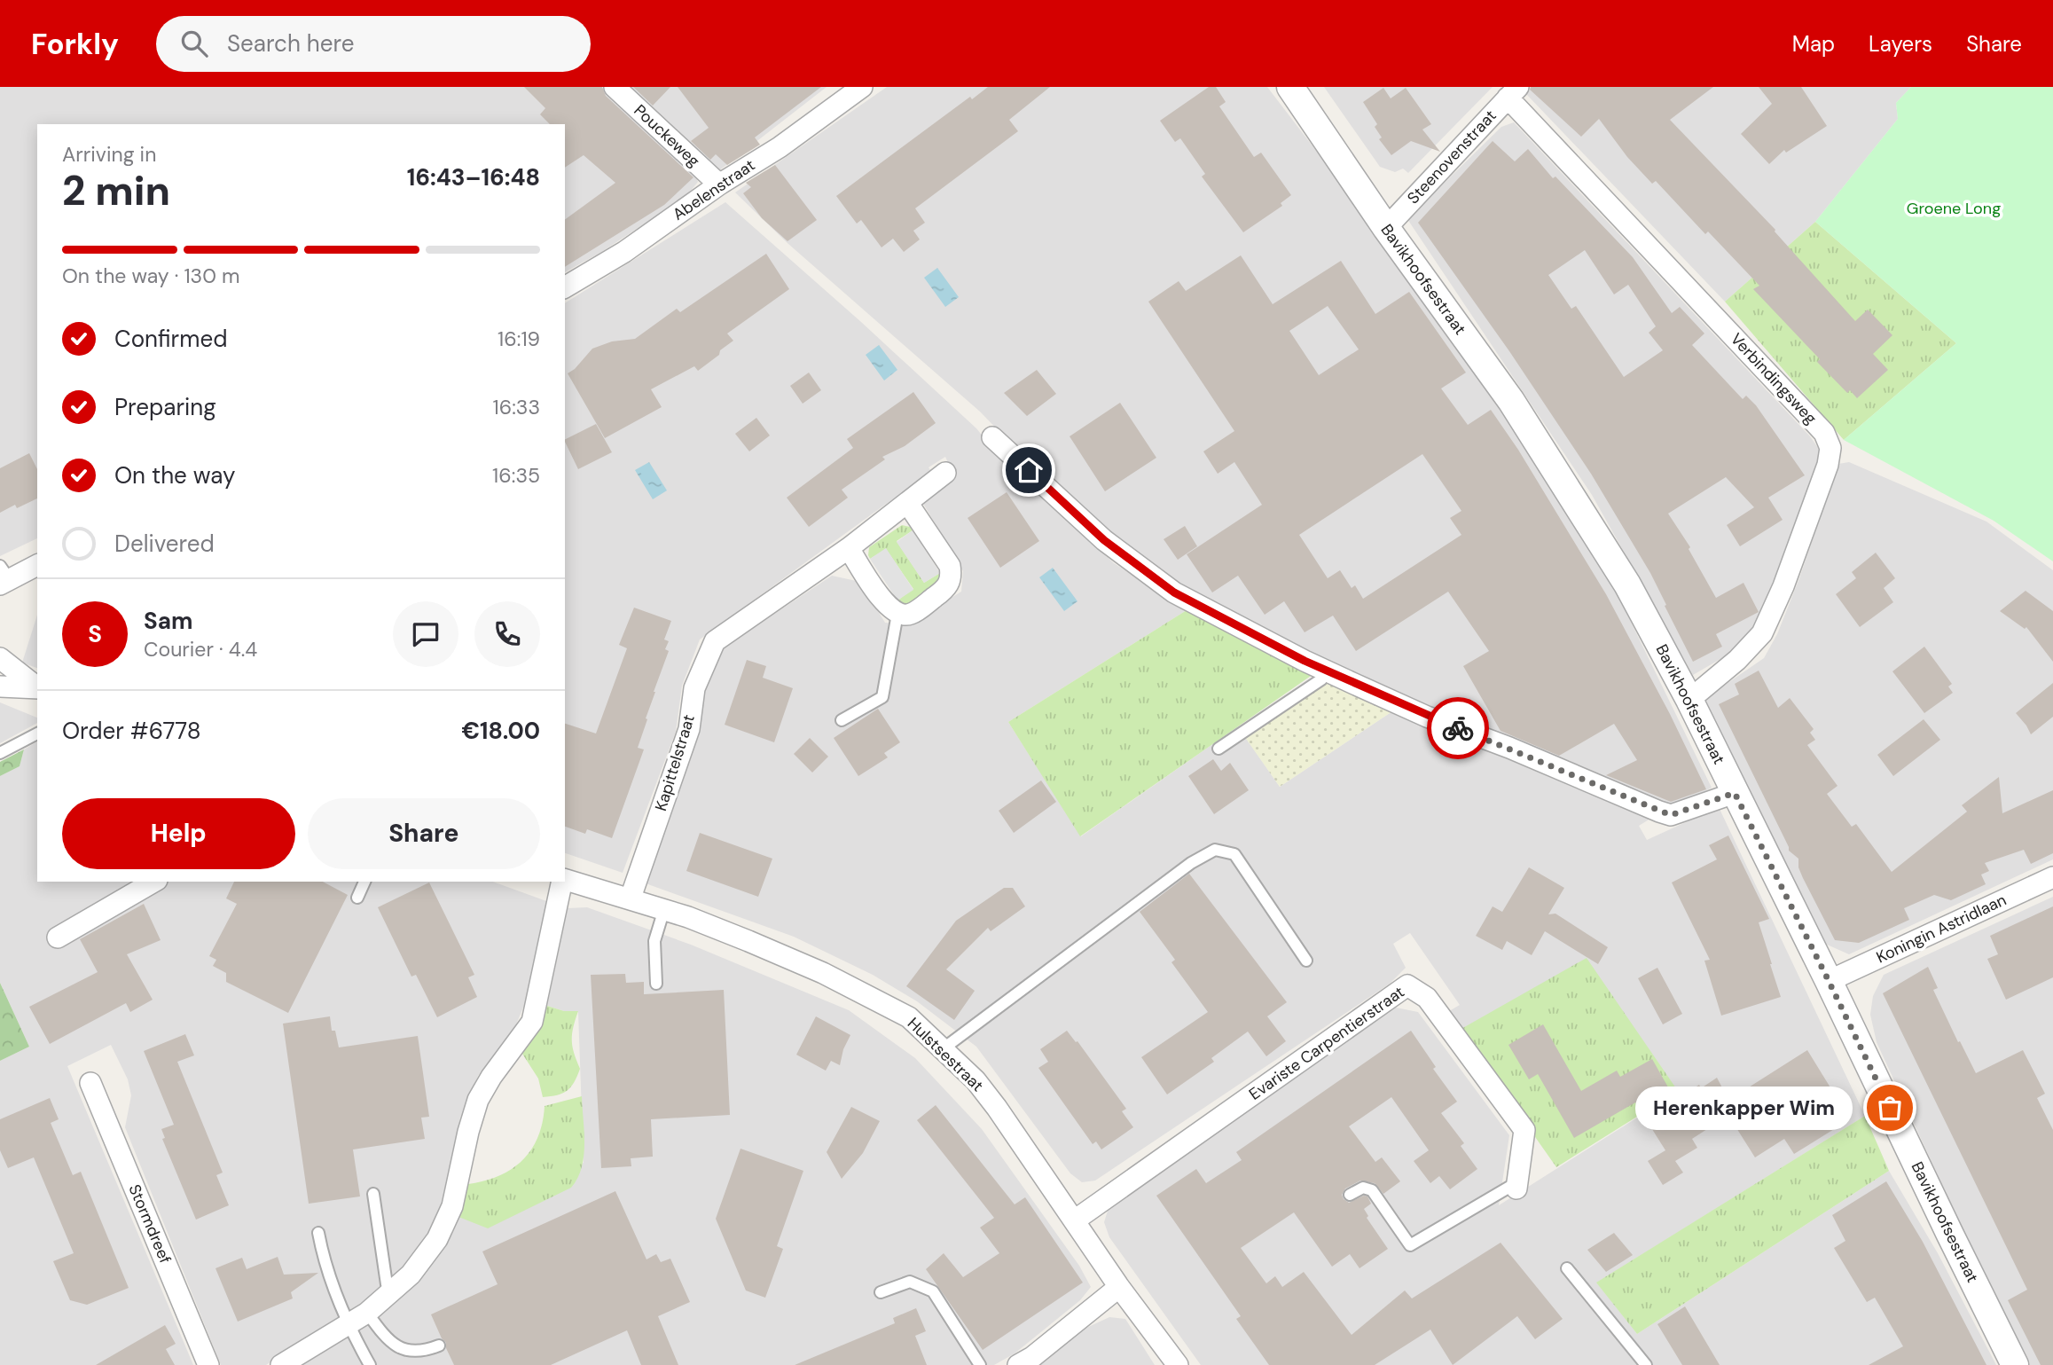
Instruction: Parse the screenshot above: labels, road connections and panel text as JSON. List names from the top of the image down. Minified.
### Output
{"streets":{"street":["Pouckeweg","Steenovenstraat","Abelenstraat","Bavikhoofsestraat","Verbindingsweg","Kapittelstraat","Koningin Astridlaan","Evariste Carpentierstraat","Hulstsestraat","Stormdreef"]},"crossings":[["Pouckeweg","Abelenstraat"],["Steenovenstraat","Bavikhoofsestraat"],["Steenovenstraat","Verbindingsweg"],["Bavikhoofsestraat","Verbindingsweg"],["Bavikhoofsestraat","Koningin Astridlaan"],["Kapittelstraat","Hulstsestraat"],["Evariste Carpentierstraat","Hulstsestraat"]],"parks":["Groene Long"],"places":["Herenkapper Wim"],"page":{"header":"Forkly","search":"Search here","nav":["Map","Layers","Share"],"heading":["2 min","Arriving in","16:43–16:48"],"panel":["Sam","Courier · 4.4","Order #6778","€18.00"],"bar":"On the way · 130 m","list":[["Confirmed","16:19"],["Preparing","16:33"],["On the way","16:35"],"Delivered"],"round":"S","buttons":["Help","Share"],"bubble":"Herenkapper Wim"}}
